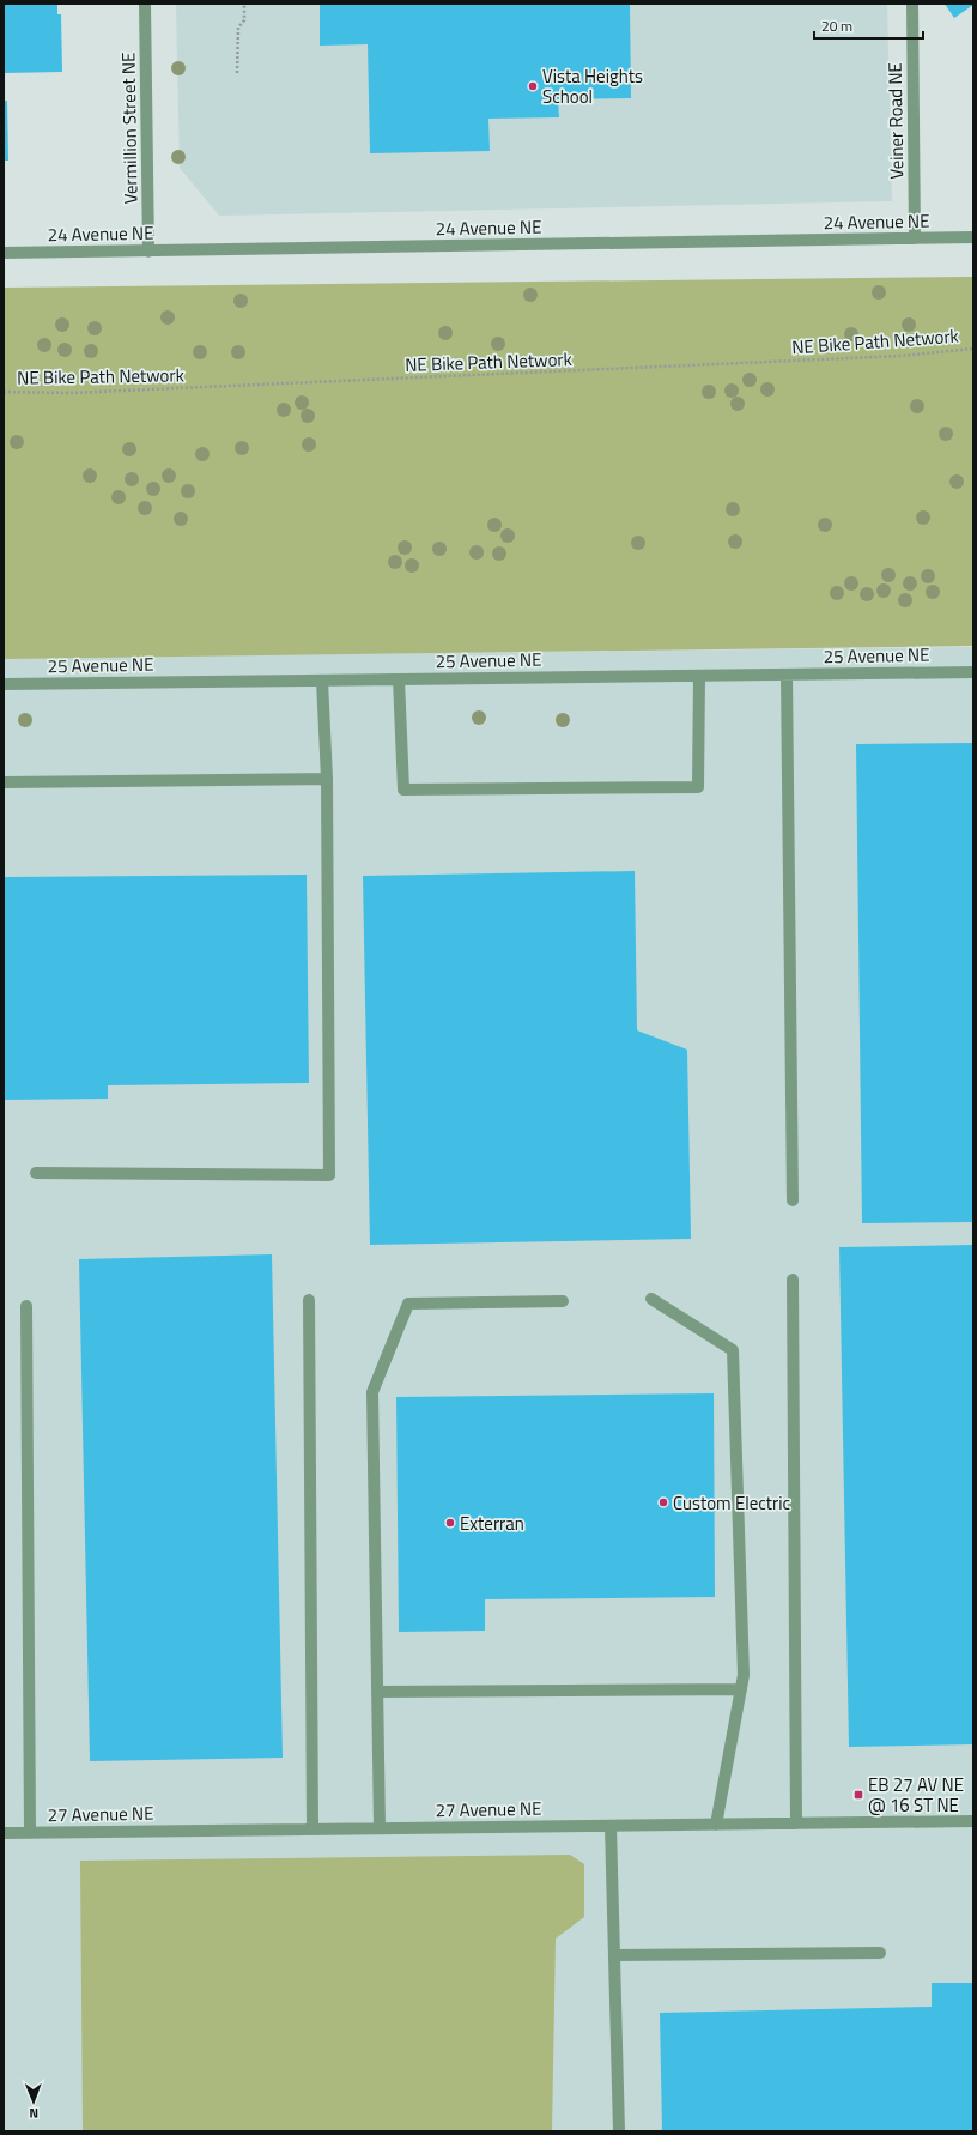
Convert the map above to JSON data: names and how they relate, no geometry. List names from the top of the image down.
{
  "streets": {
    "street": [
      "Veiner Road NE",
      "Vermillion Street NE",
      "24 Avenue NE",
      "25 Avenue NE",
      "27 Avenue NE"
    ],
    "path": ["NE Bike Path Network"]
  },
  "crossings": [
    ["Veiner Road NE", "24 Avenue NE"],
    ["Vermillion Street NE", "24 Avenue NE"]
  ],
  "places": {
    "other": ["Vista Heights School", "Custom Electric", "Exterran"],
    "transit": ["EB 27 AV NE @ 16 ST NE"]
  },
  "scale_bar": "20 m",
  "north": "bottom"
}
